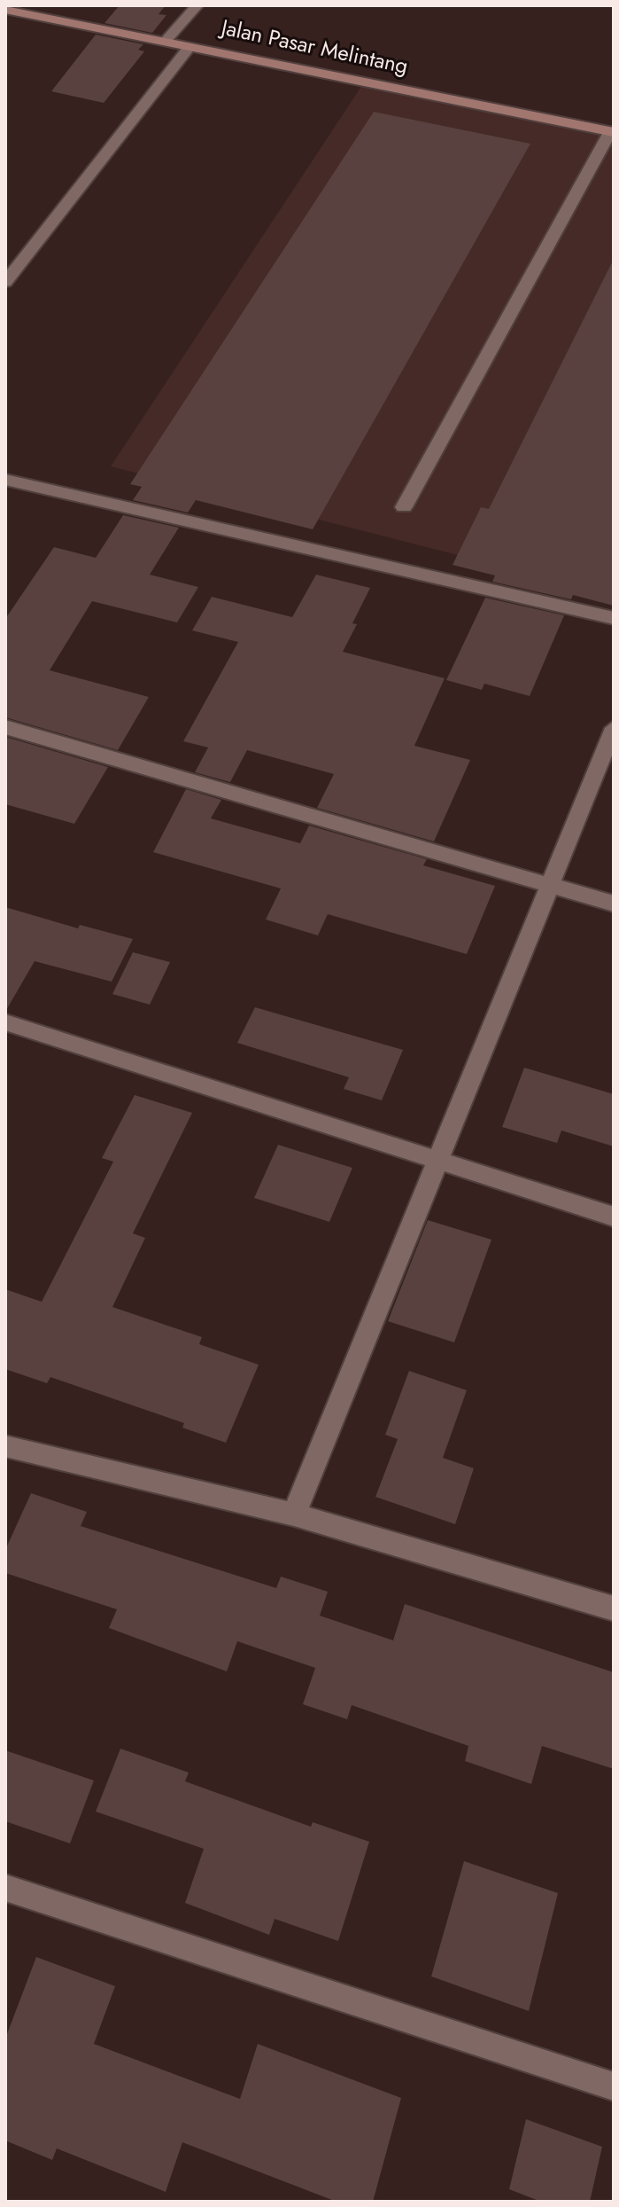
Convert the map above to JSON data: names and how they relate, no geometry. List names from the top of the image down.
{
  "streets": {
    "street": ["Jalan Pasar Melintang"]
  }
}
